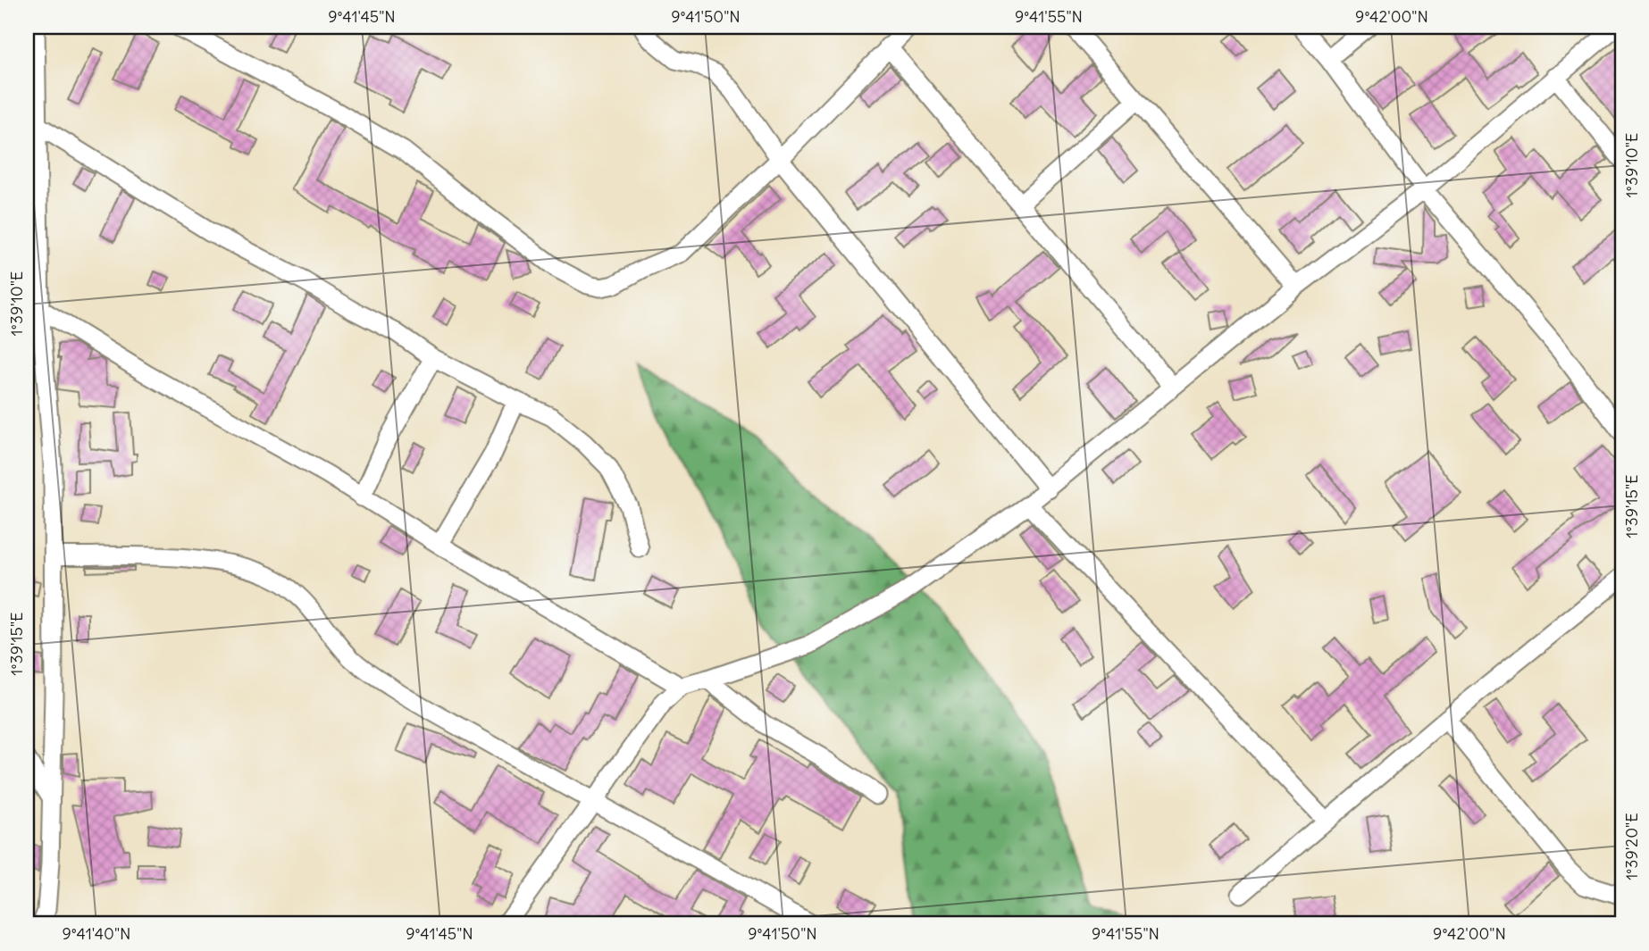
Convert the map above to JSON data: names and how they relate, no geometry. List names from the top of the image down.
{
  "coordinates": [
    "9°41'45\"N",
    "9°41'50\"N",
    "9°41'55\"N",
    "9°42'00\"N",
    "1°39'10\"E",
    "1°39'15\"E",
    "1°39'20\"E",
    "9°41'40\"N"
  ]
}
